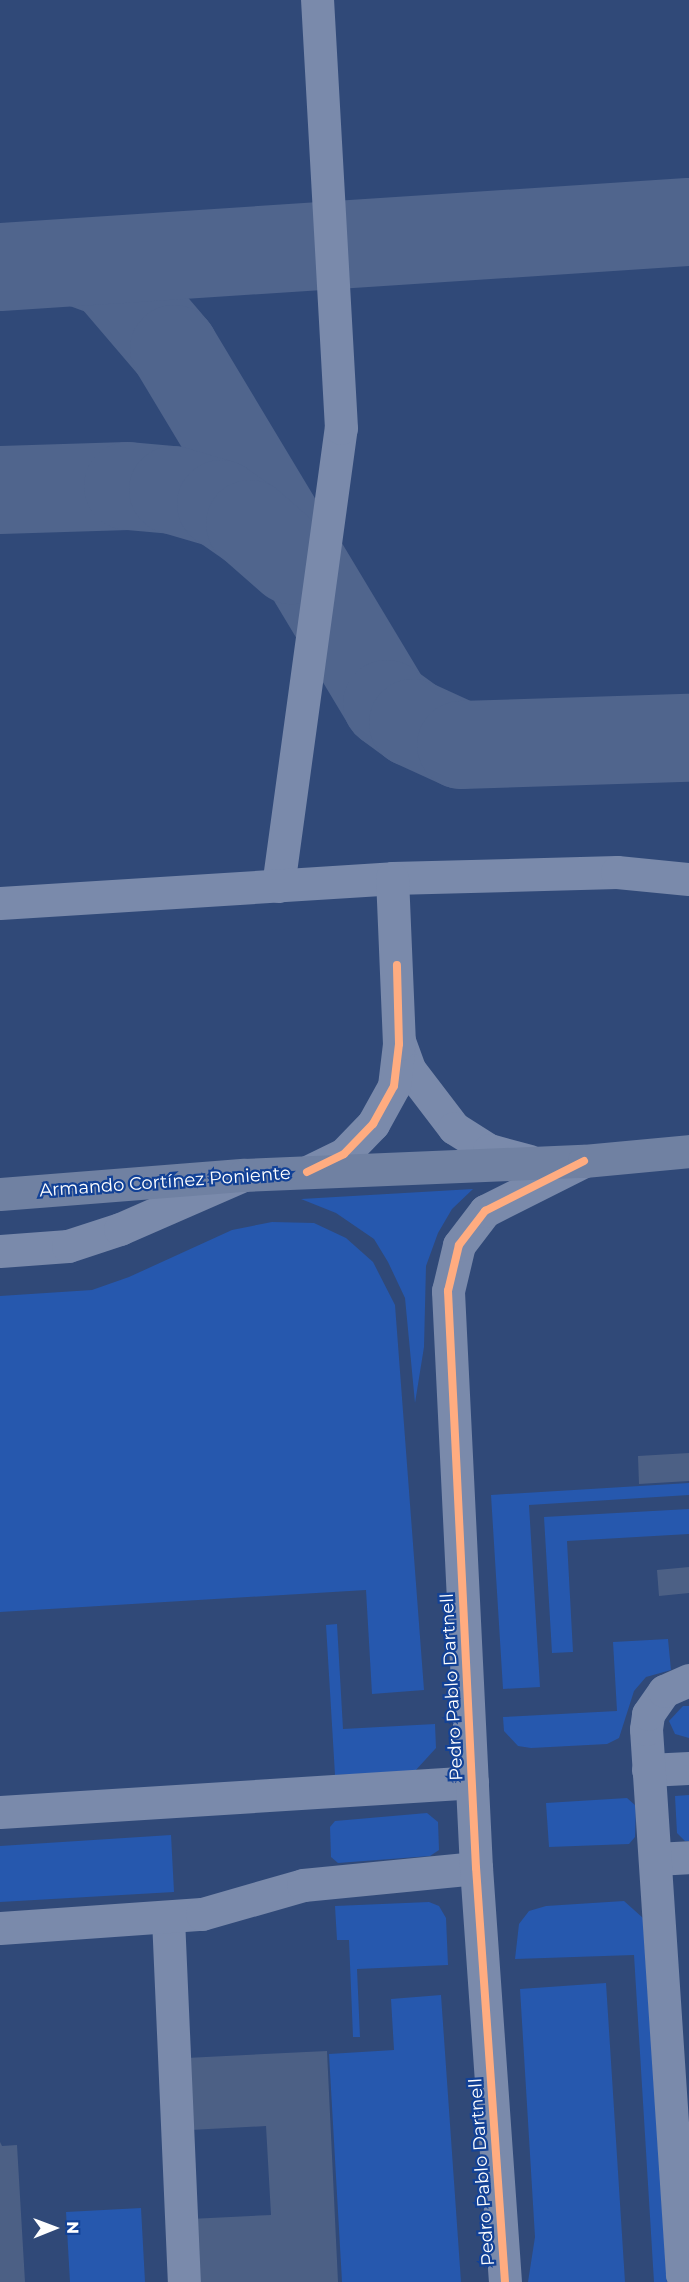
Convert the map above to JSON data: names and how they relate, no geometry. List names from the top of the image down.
{
  "streets": {
    "highway": ["Armando Cortínez Poniente"],
    "street": ["Pedro Pablo Dartnell"]
  },
  "crossings": [
    ["Armando Cortínez Poniente", "Pedro Pablo Dartnell"]
  ],
  "north": "right"
}
